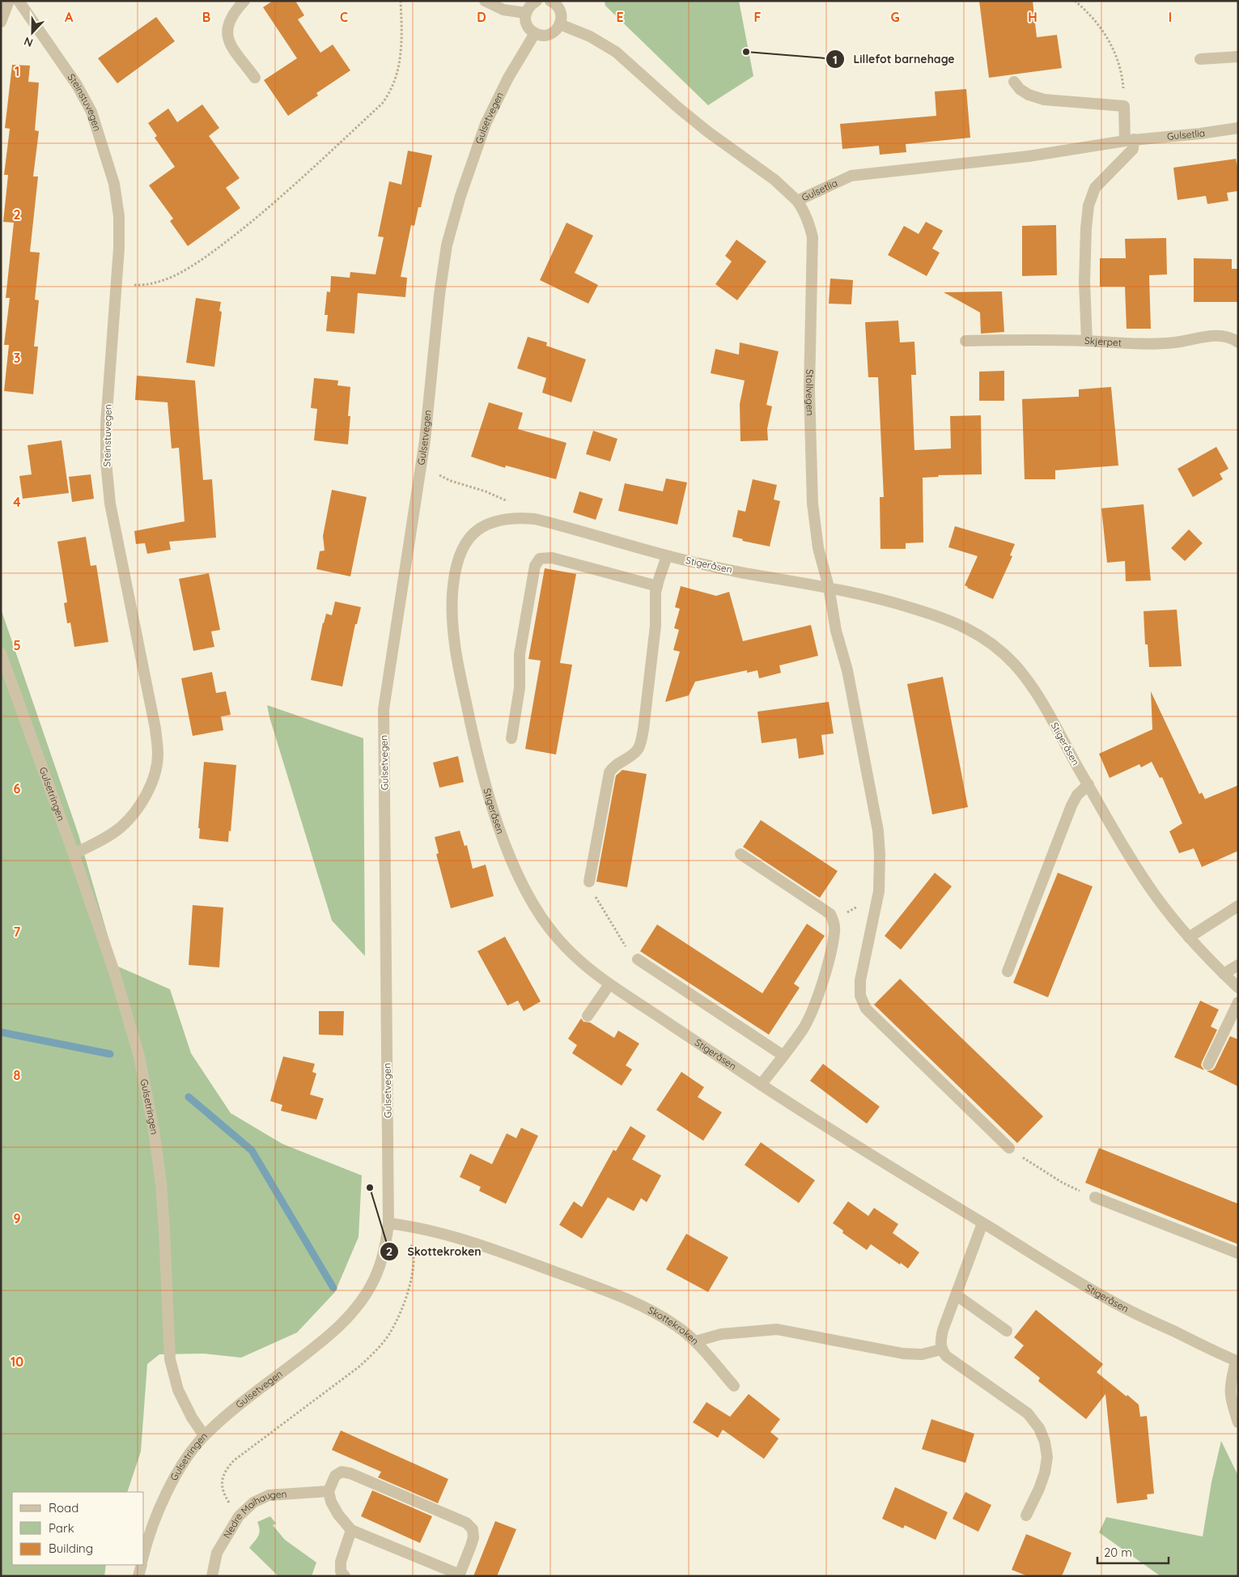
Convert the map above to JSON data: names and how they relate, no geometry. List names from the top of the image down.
{
  "streets": {
    "street": [
      "Steinstuvegen",
      "Gulsetvegen",
      "Gulsetlia",
      "Skjerpet",
      "Stollvegen",
      "Stigeråsen",
      "Gulsetringen",
      "Skottekroken",
      "Nedre Maihaugen"
    ]
  },
  "crossings": [
    ["Steinstuvegen", "Gulsetringen"],
    ["Gulsetvegen", "Gulsetringen"],
    ["Gulsetvegen", "Skottekroken"],
    ["Gulsetlia", "Stollvegen"],
    ["Stollvegen", "Stigeråsen"]
  ],
  "places": ["Lillefot barnehage", "Skottekroken"],
  "legend": ["Road", "Park", "Building"],
  "scale_bar": "20 m",
  "north": "bottom",
  "grid": {
    "columns": [
      "A",
      "B",
      "C",
      "D",
      "E",
      "F",
      "G",
      "H",
      "I"
    ],
    "rows": [
      "1",
      "2",
      "3",
      "4",
      "5",
      "6",
      "7",
      "8",
      "9",
      "10"
    ]
  }
}
